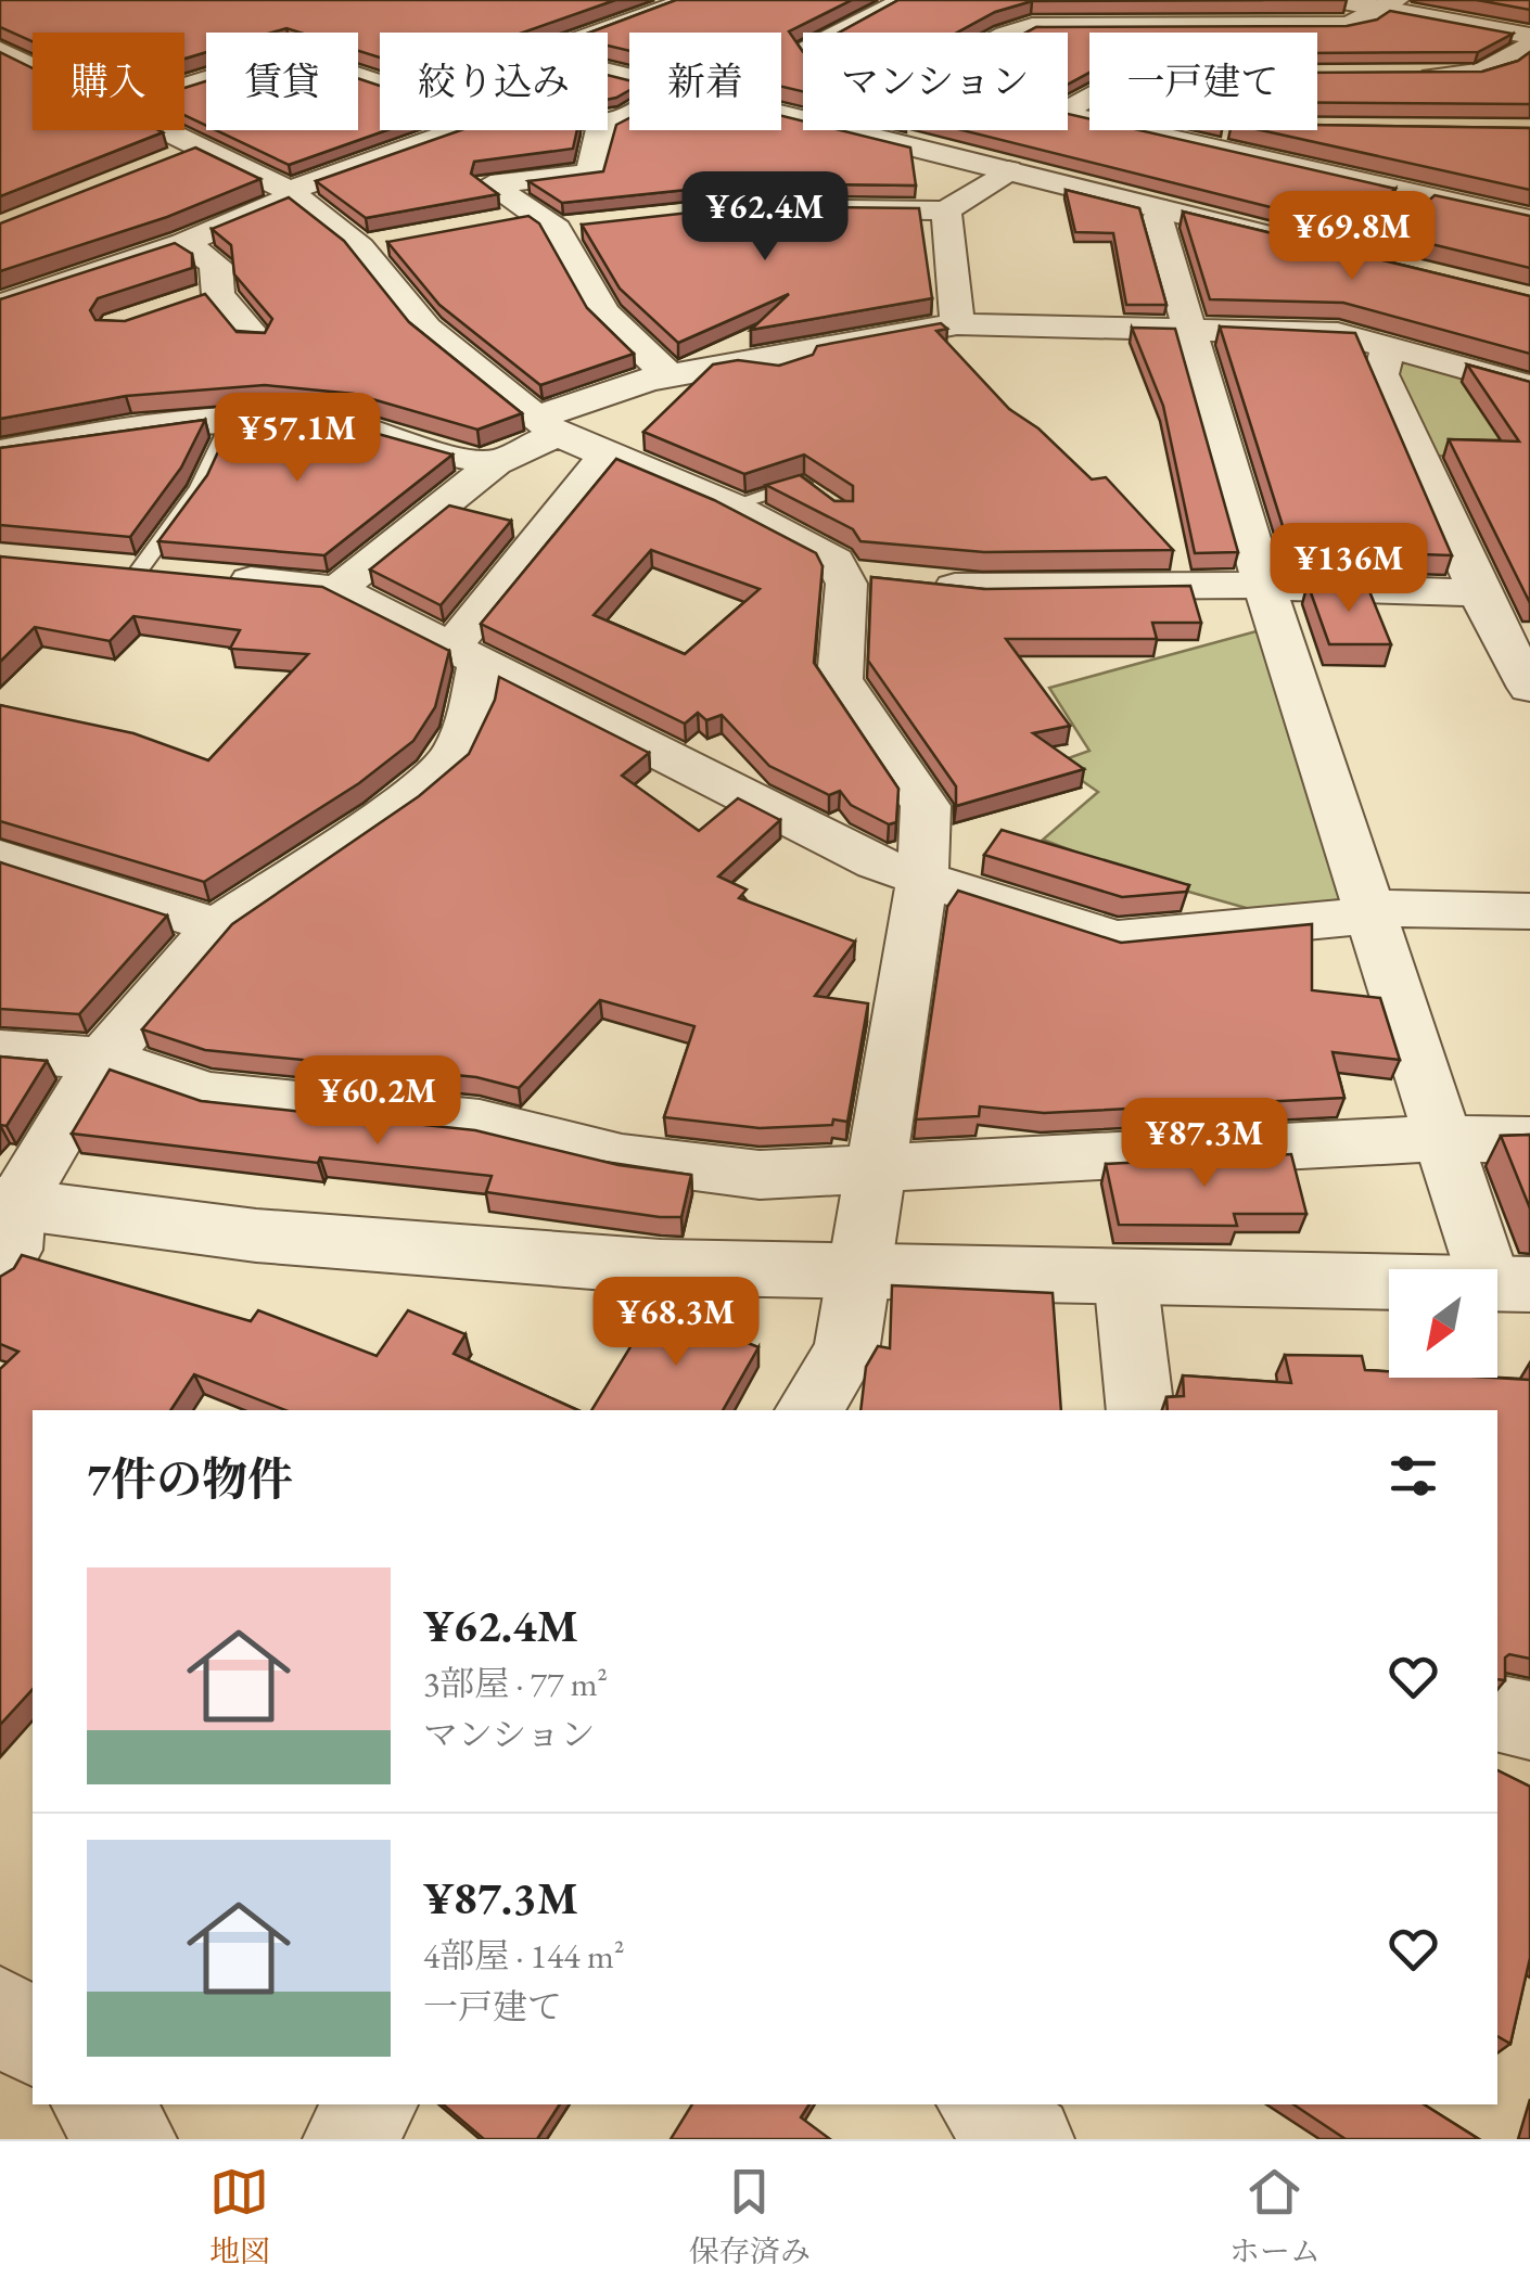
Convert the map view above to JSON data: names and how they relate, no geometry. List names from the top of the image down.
{
  "north": "bottom left",
  "page": {
    "chip": [
      "購入",
      "賃貸",
      "絞り込み",
      "新着",
      "マンション",
      "一戸建て"
    ],
    "price": [
      "¥62.4M",
      "¥69.8M",
      "¥57.1M",
      "¥136M",
      "¥60.2M",
      "¥87.3M",
      "¥68.3M"
    ],
    "heading": "7件の物件",
    "list": [
      {
        "name": "¥62.4M",
        "note": "3部屋 · 77 m² · マンション"
      },
      {
        "name": "¥87.3M",
        "note": "4部屋 · 144 m² · 一戸建て"
      }
    ],
    "tabs": ["地図", "保存済み", "ホーム"]
  }
}
